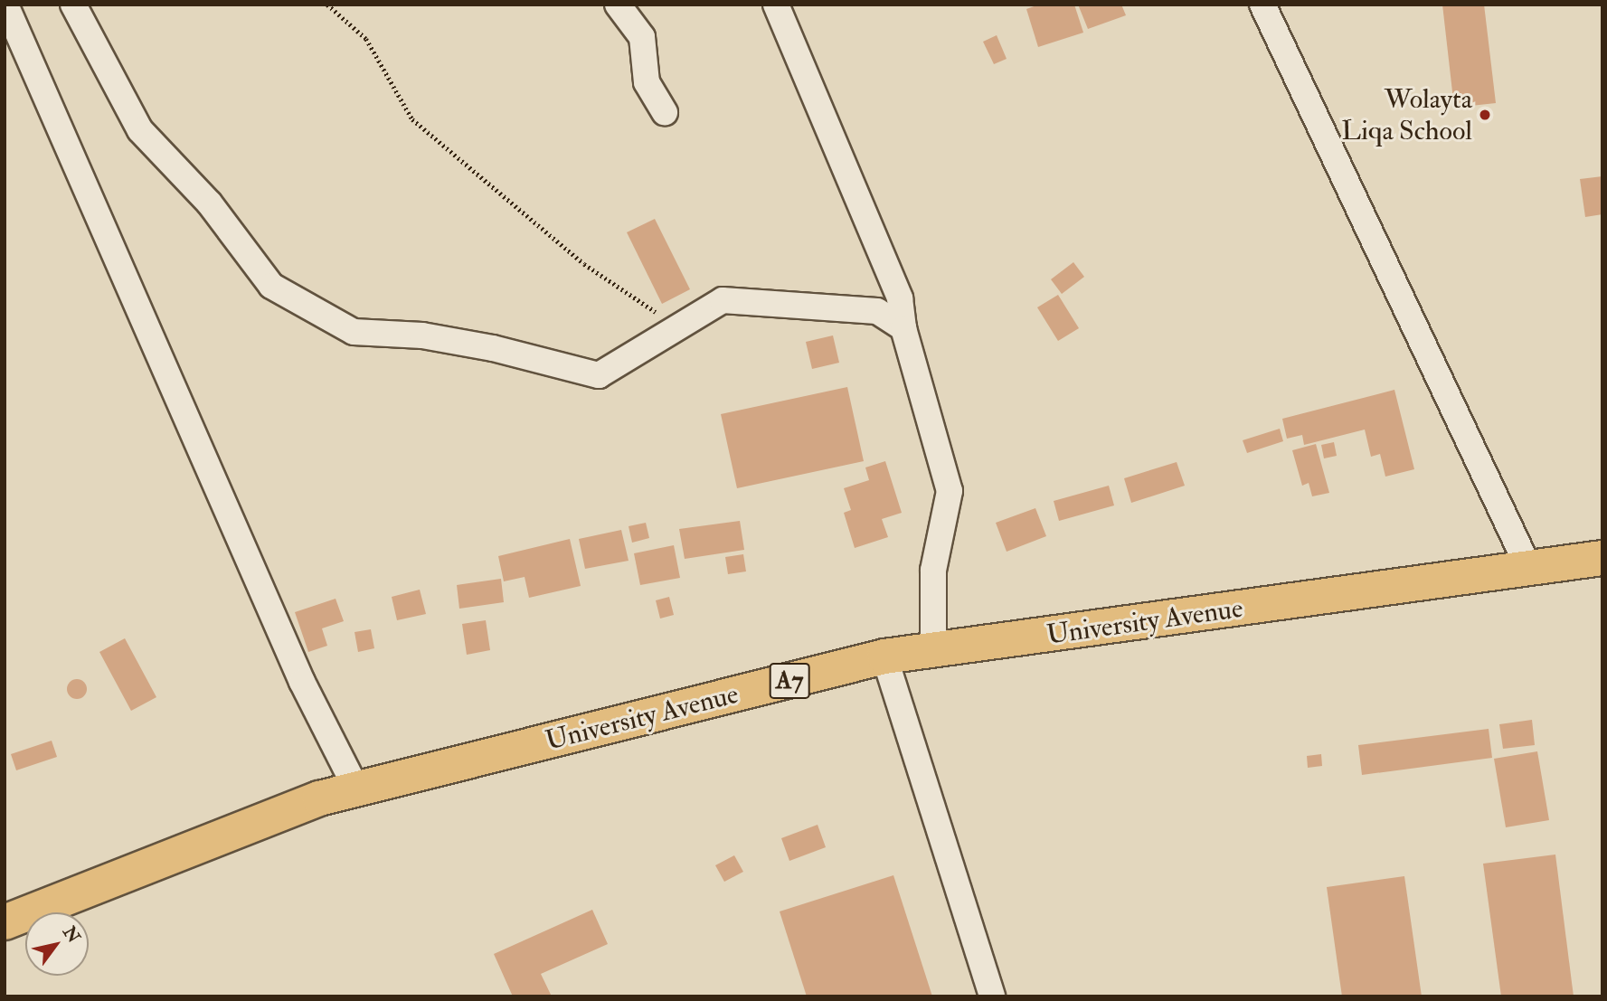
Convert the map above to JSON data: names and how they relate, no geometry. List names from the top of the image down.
{
  "streets": {
    "highway": ["University Avenue", "A7"]
  },
  "places": ["Wolayta Liqa School"],
  "north": "top right"
}
